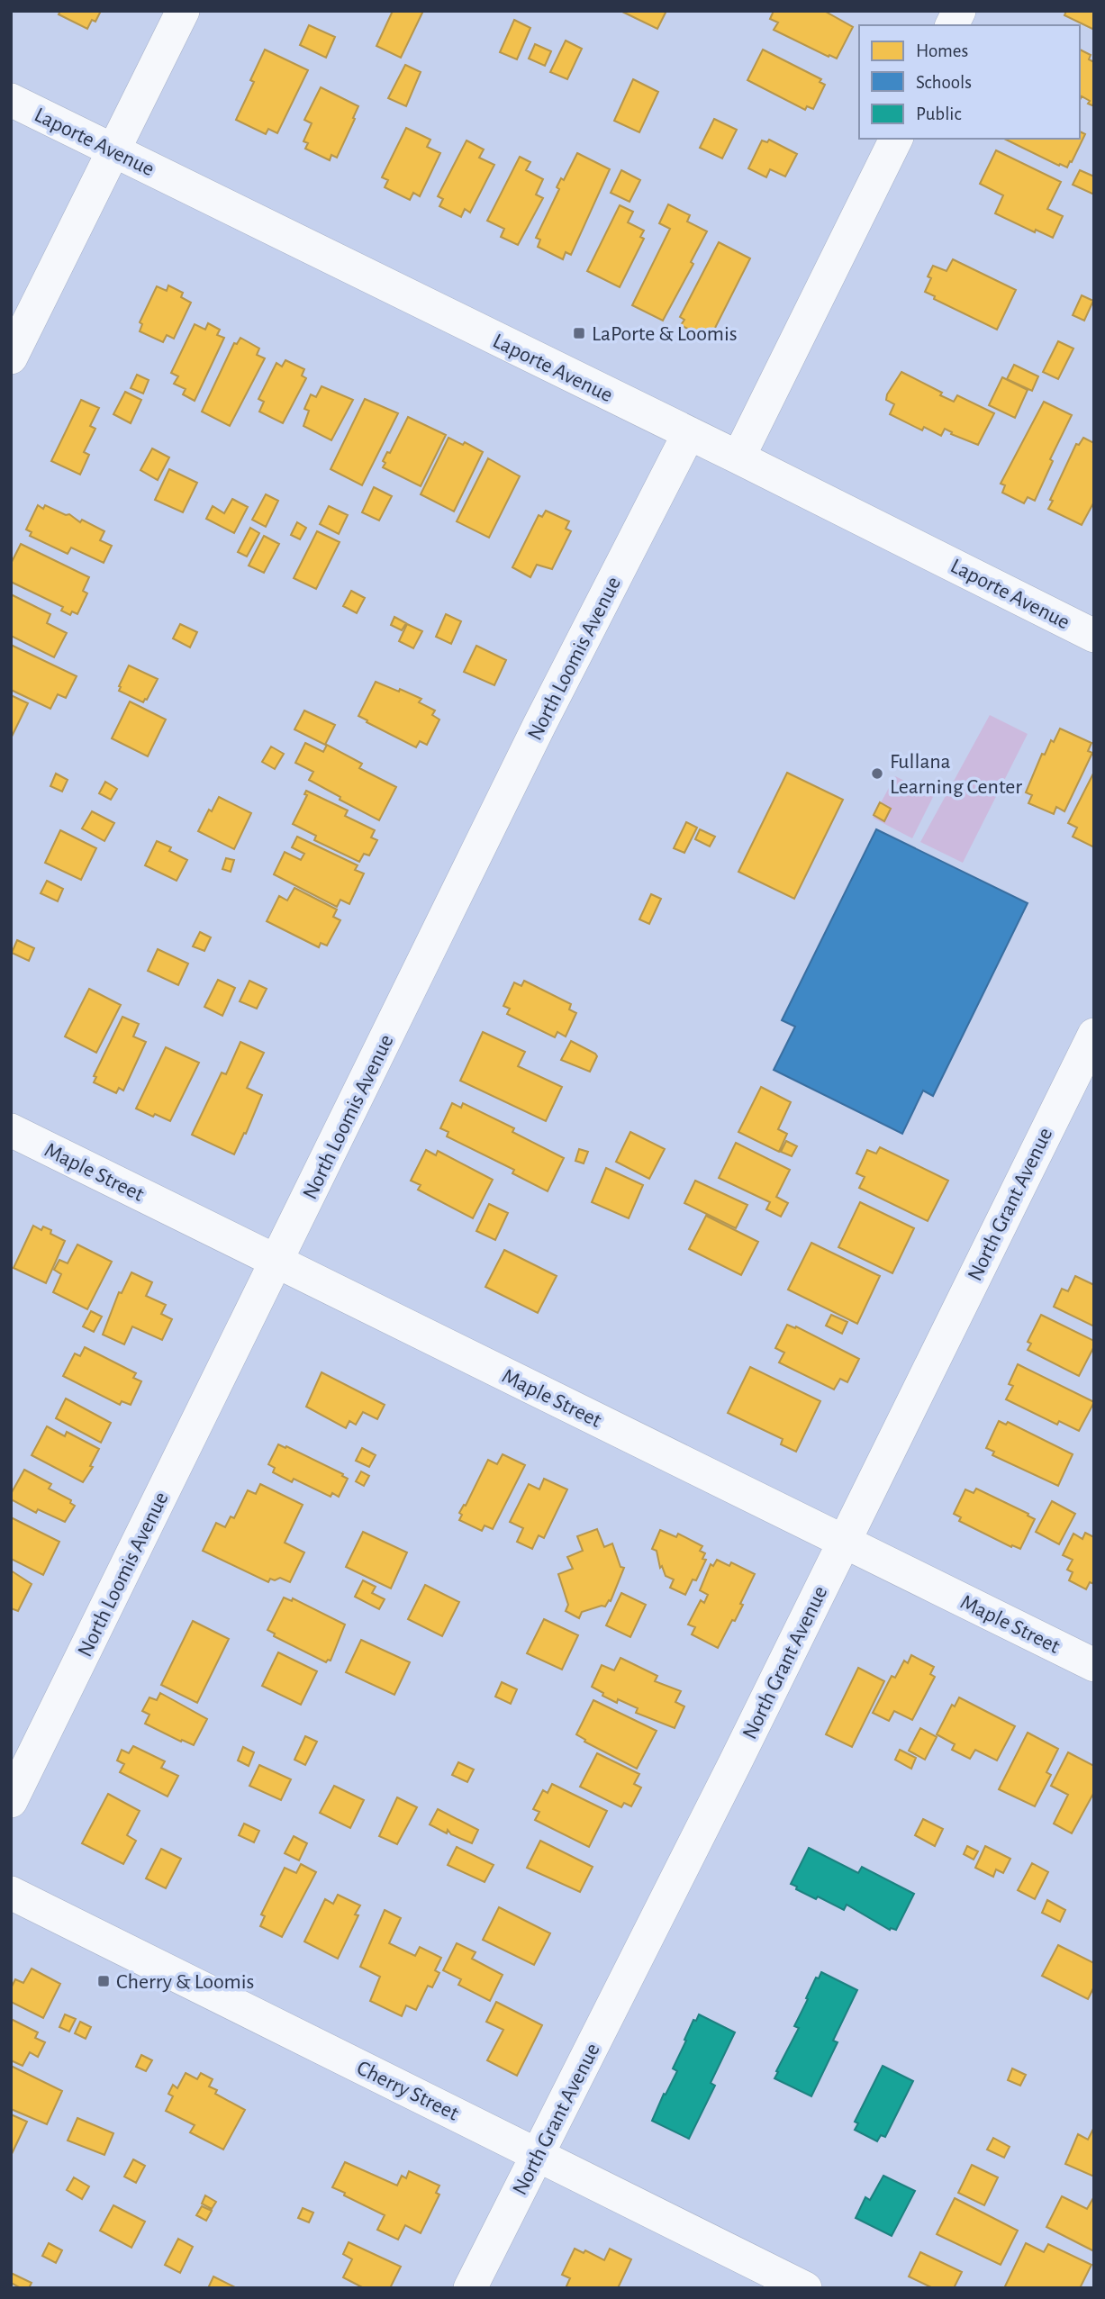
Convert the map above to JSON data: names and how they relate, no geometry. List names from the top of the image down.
{
  "streets": {
    "street": [
      "Laporte Avenue",
      "North Loomis Avenue",
      "Maple Street",
      "North Grant Avenue",
      "Cherry Street"
    ]
  },
  "crossings": [
    ["Laporte Avenue", "North Loomis Avenue"],
    ["North Loomis Avenue", "Maple Street"],
    ["Maple Street", "North Grant Avenue"],
    ["North Grant Avenue", "Cherry Street"]
  ],
  "places": {
    "transit": ["LaPorte & Loomis", "Cherry & Loomis"],
    "other": ["Fullana Learning Center"]
  },
  "legend": ["Homes", "Schools", "Public"]
}
